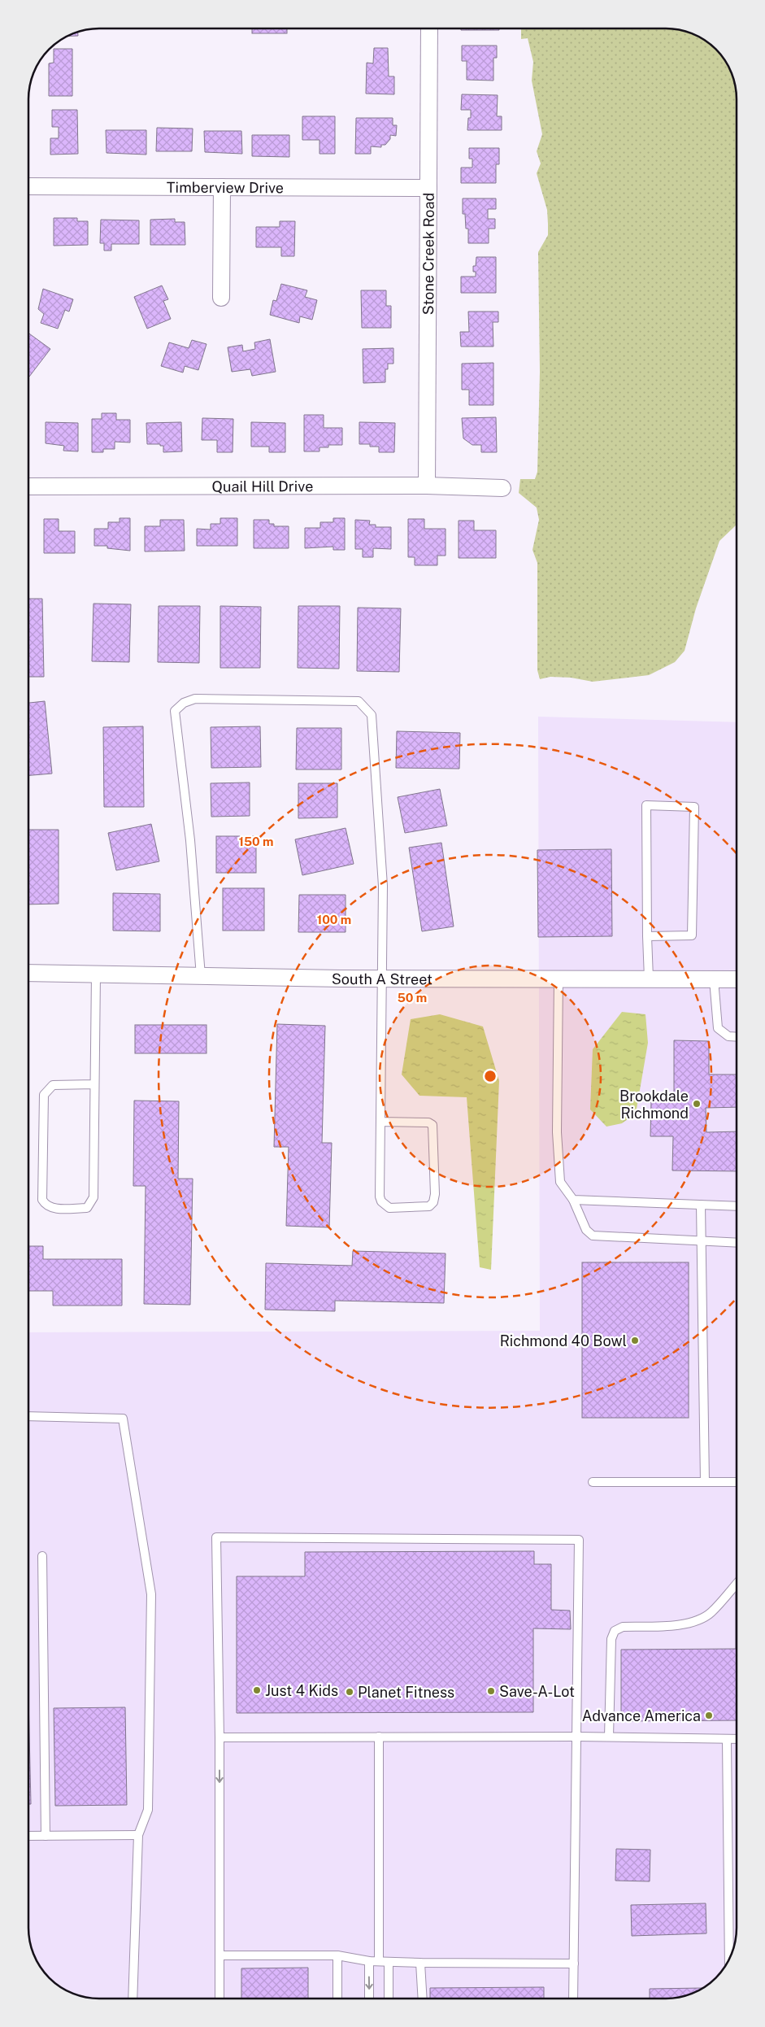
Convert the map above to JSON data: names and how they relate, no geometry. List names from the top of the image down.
{
  "streets": {
    "street": [
      "Timberview Drive",
      "Stone Creek Road",
      "Quail Hill Drive",
      "South A Street"
    ]
  },
  "crossings": [
    ["Timberview Drive", "Stone Creek Road"],
    ["Stone Creek Road", "Quail Hill Drive"]
  ],
  "places": [
    "Brookdale Richmond",
    "Richmond 40 Bowl",
    "Just 4 Kids",
    "Save-A-Lot",
    "Planet Fitness",
    "Advance America"
  ],
  "rings": ["150 m", "100 m", "50 m"]
}
